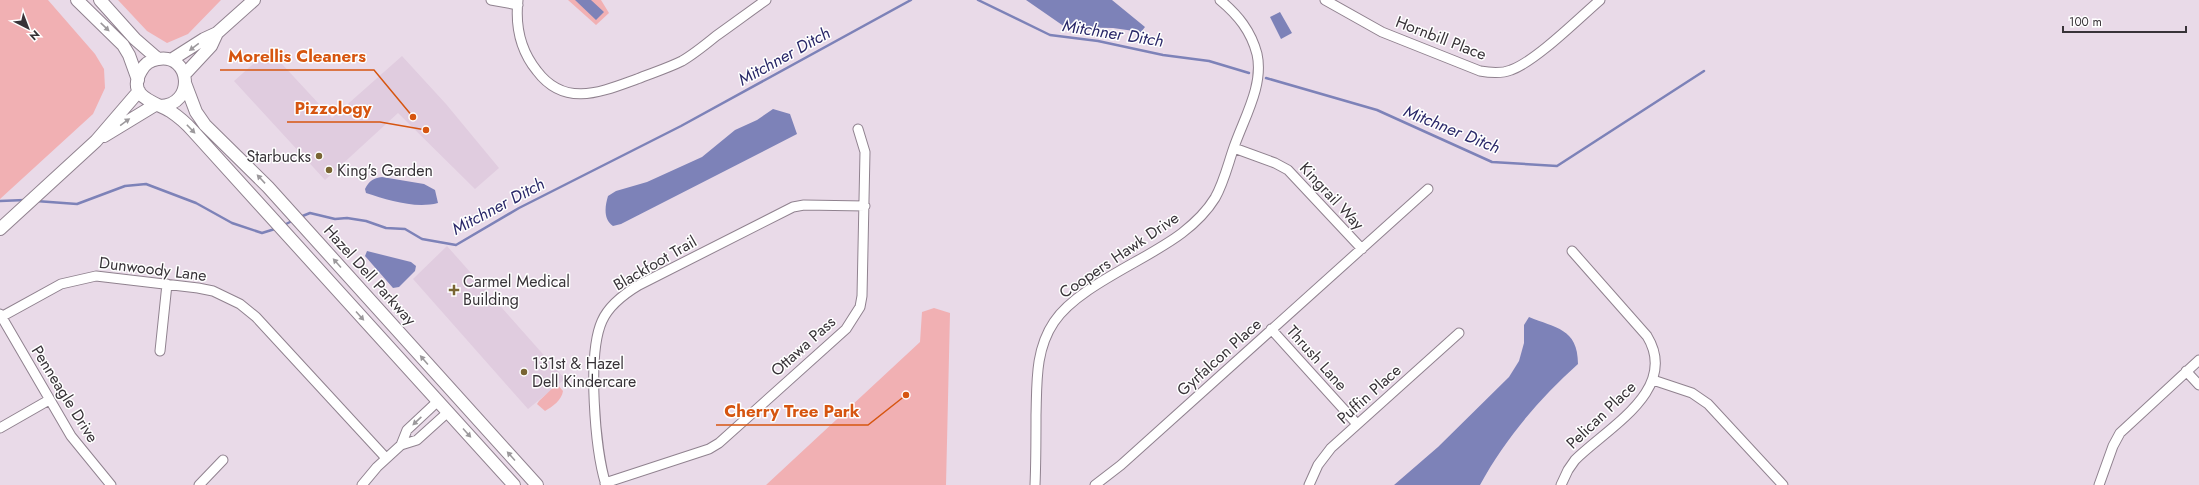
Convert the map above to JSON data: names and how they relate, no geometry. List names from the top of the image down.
{
  "streets": {
    "main road": ["Hazel Dell Parkway"],
    "street": [
      "Hornbill Place",
      "Kingrail Way",
      "Coopers Hawk Drive",
      "Blackfoot Trail",
      "Dunwoody Lane",
      "Ottawa Pass",
      "Gyrfalcon Place",
      "Thrush Lane",
      "Penneagle Drive",
      "Puffin Place",
      "Pelican Place"
    ]
  },
  "crossings": [
    ["Kingrail Way", "Coopers Hawk Drive"],
    ["Kingrail Way", "Gyrfalcon Place"],
    ["Blackfoot Trail", "Ottawa Pass"],
    ["Dunwoody Lane", "Penneagle Drive"],
    ["Gyrfalcon Place", "Thrush Lane"],
    ["Thrush Lane", "Puffin Place"]
  ],
  "water": ["Mitchner Ditch"],
  "places": {
    "other": [
      "Morellis Cleaners",
      "Pizzology",
      "Starbucks",
      "King's Garden",
      "131st & Hazel Dell Kindercare",
      "Cherry Tree Park"
    ],
    "health": ["Carmel Medical Building"]
  },
  "scale_bar": "100 m",
  "north": "bottom right"
}
